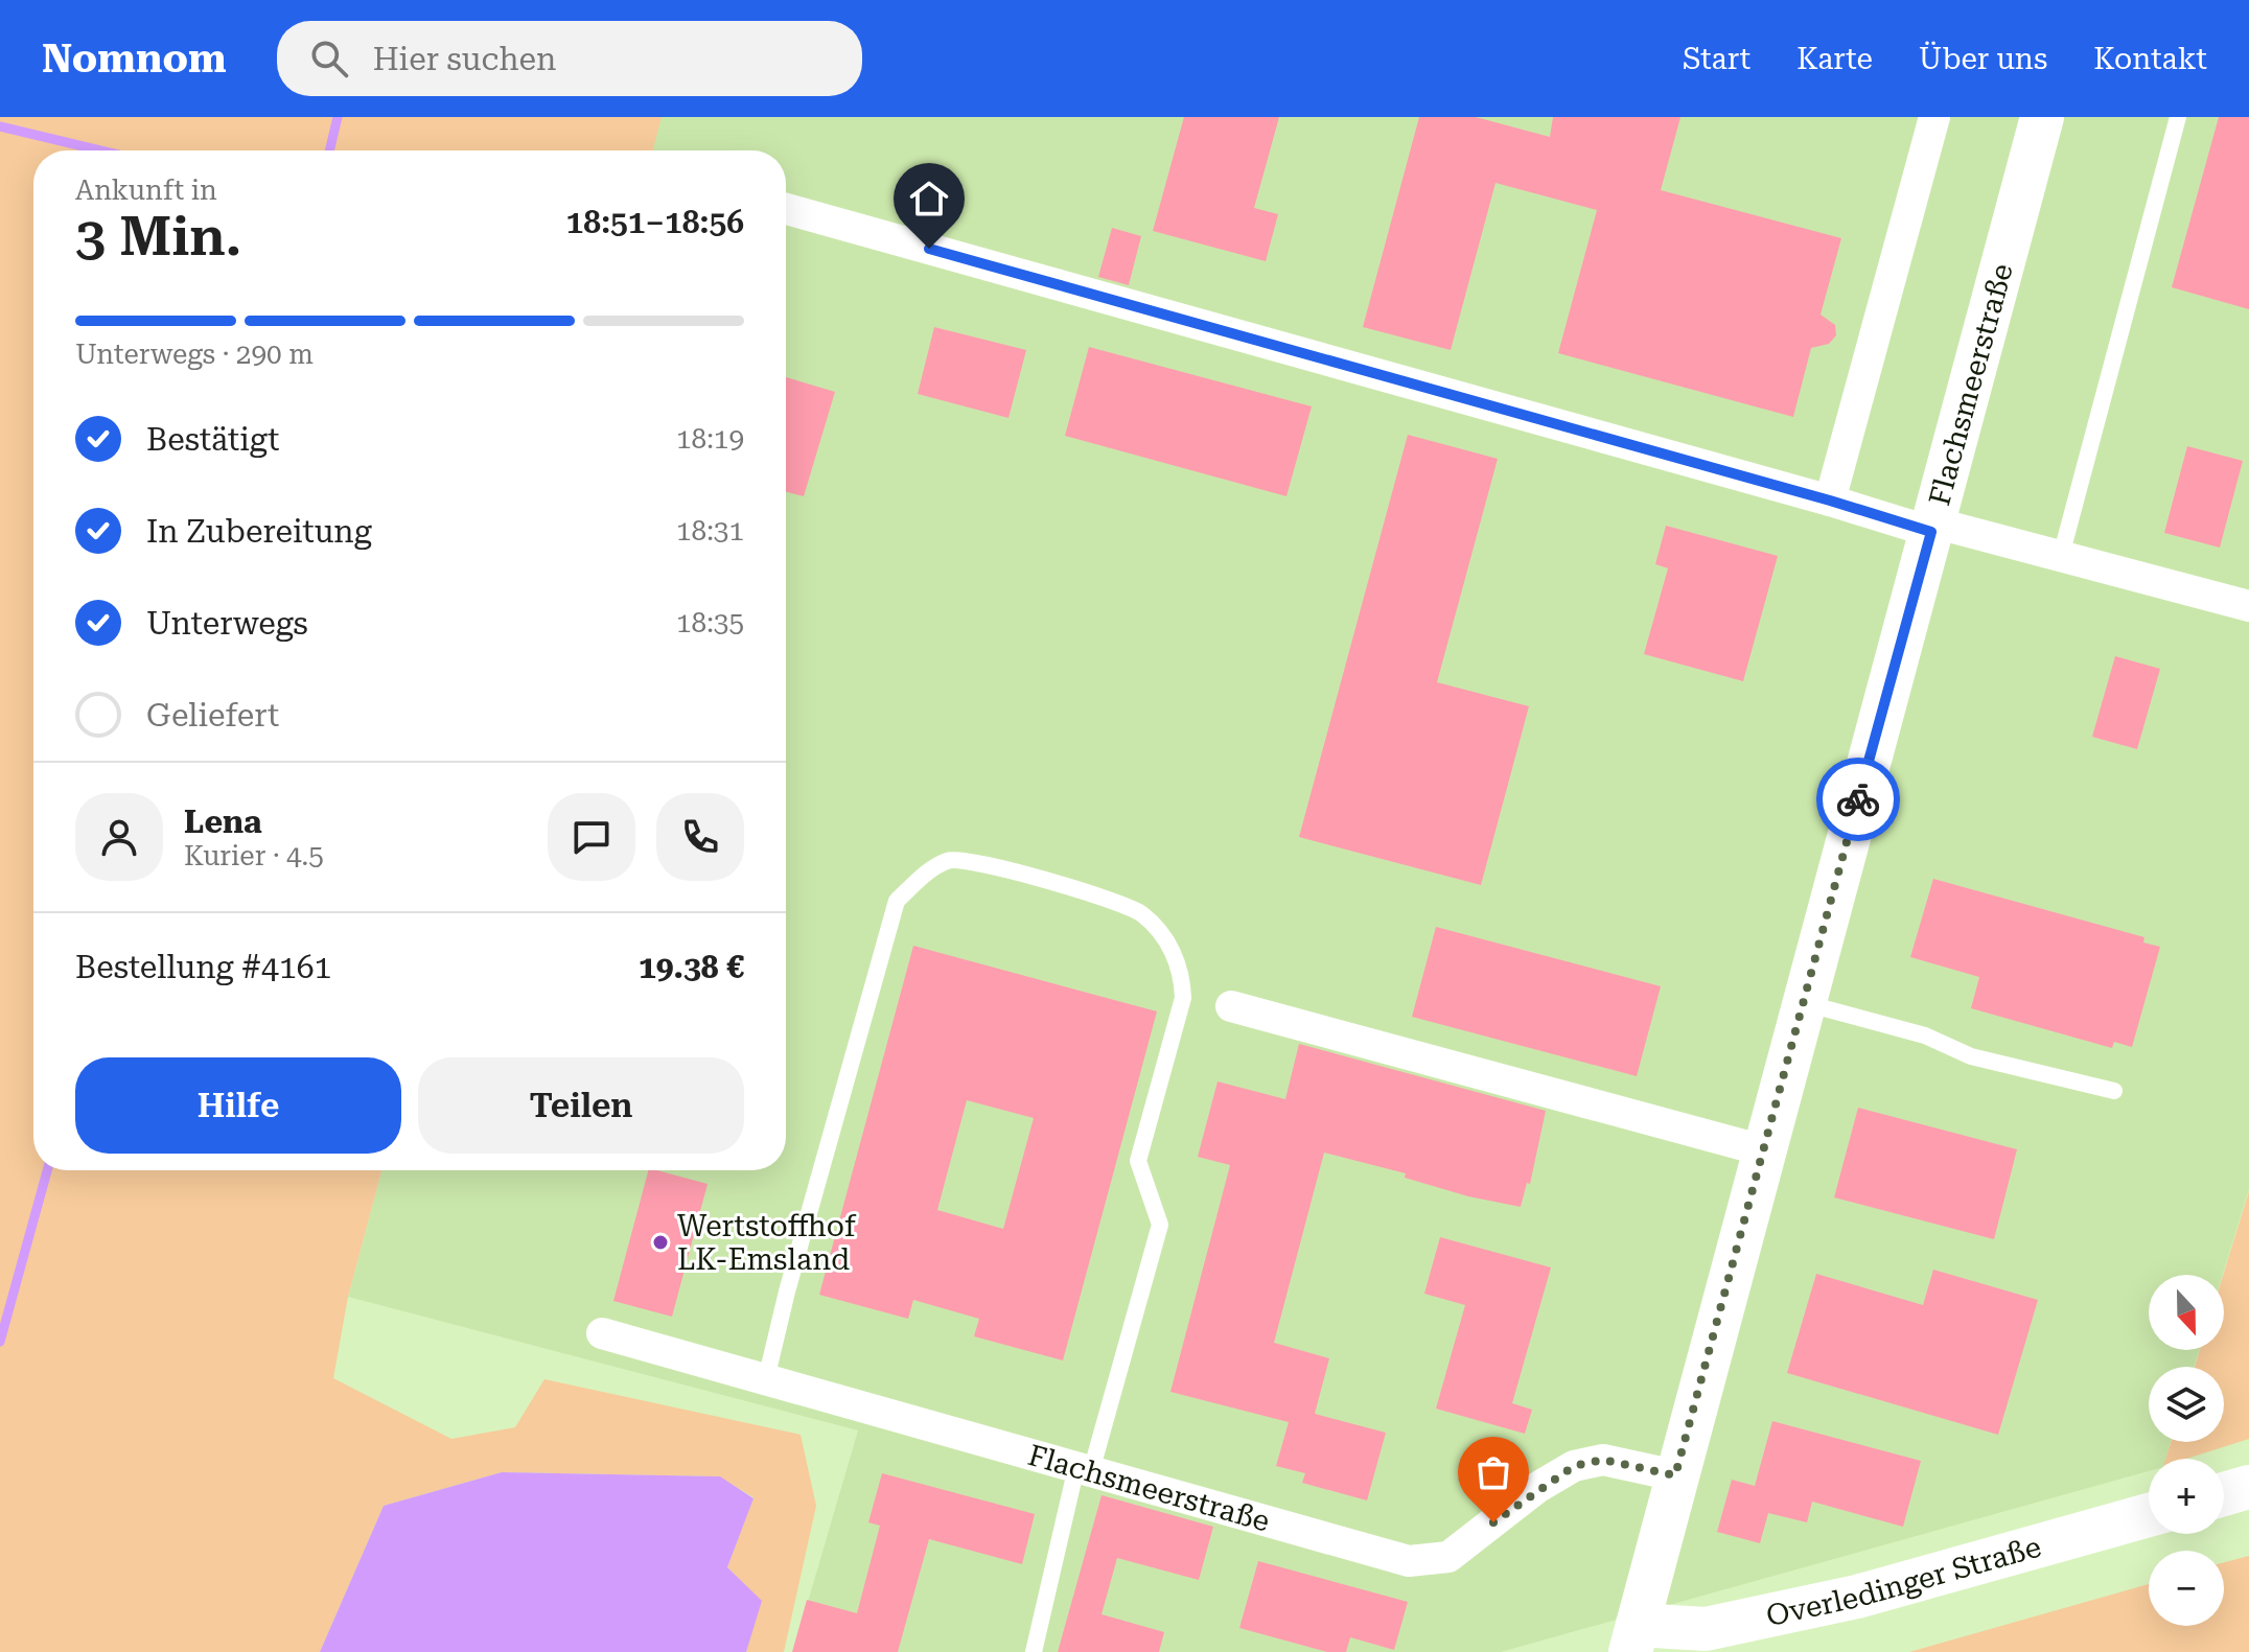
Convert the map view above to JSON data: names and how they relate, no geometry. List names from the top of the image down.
{
  "streets": {
    "street": ["Flachsmeerstraße", "Overledinger Straße"]
  },
  "crossings": [
    ["Flachsmeerstraße", "Overledinger Straße"]
  ],
  "places": ["Wertstoffhof LK-Emsland"],
  "north": "bottom",
  "page": {
    "header": "Nomnom",
    "search": "Hier suchen",
    "nav": [
      "Start",
      "Karte",
      "Über uns",
      "Kontakt"
    ],
    "heading": ["3 Min.", "Ankunft in", "18:51–18:56"],
    "panel": [
      "Lena",
      "Kurier · 4.5",
      "Bestellung #4161",
      "19.38 €"
    ],
    "bar": "Unterwegs · 290 m",
    "list": [
      ["Bestätigt", "18:19"],
      ["In Zubereitung", "18:31"],
      ["Unterwegs", "18:35"],
      "Geliefert"
    ],
    "buttons": ["Hilfe", "Teilen"],
    "map_buttons": ["+", "−"]
  }
}
